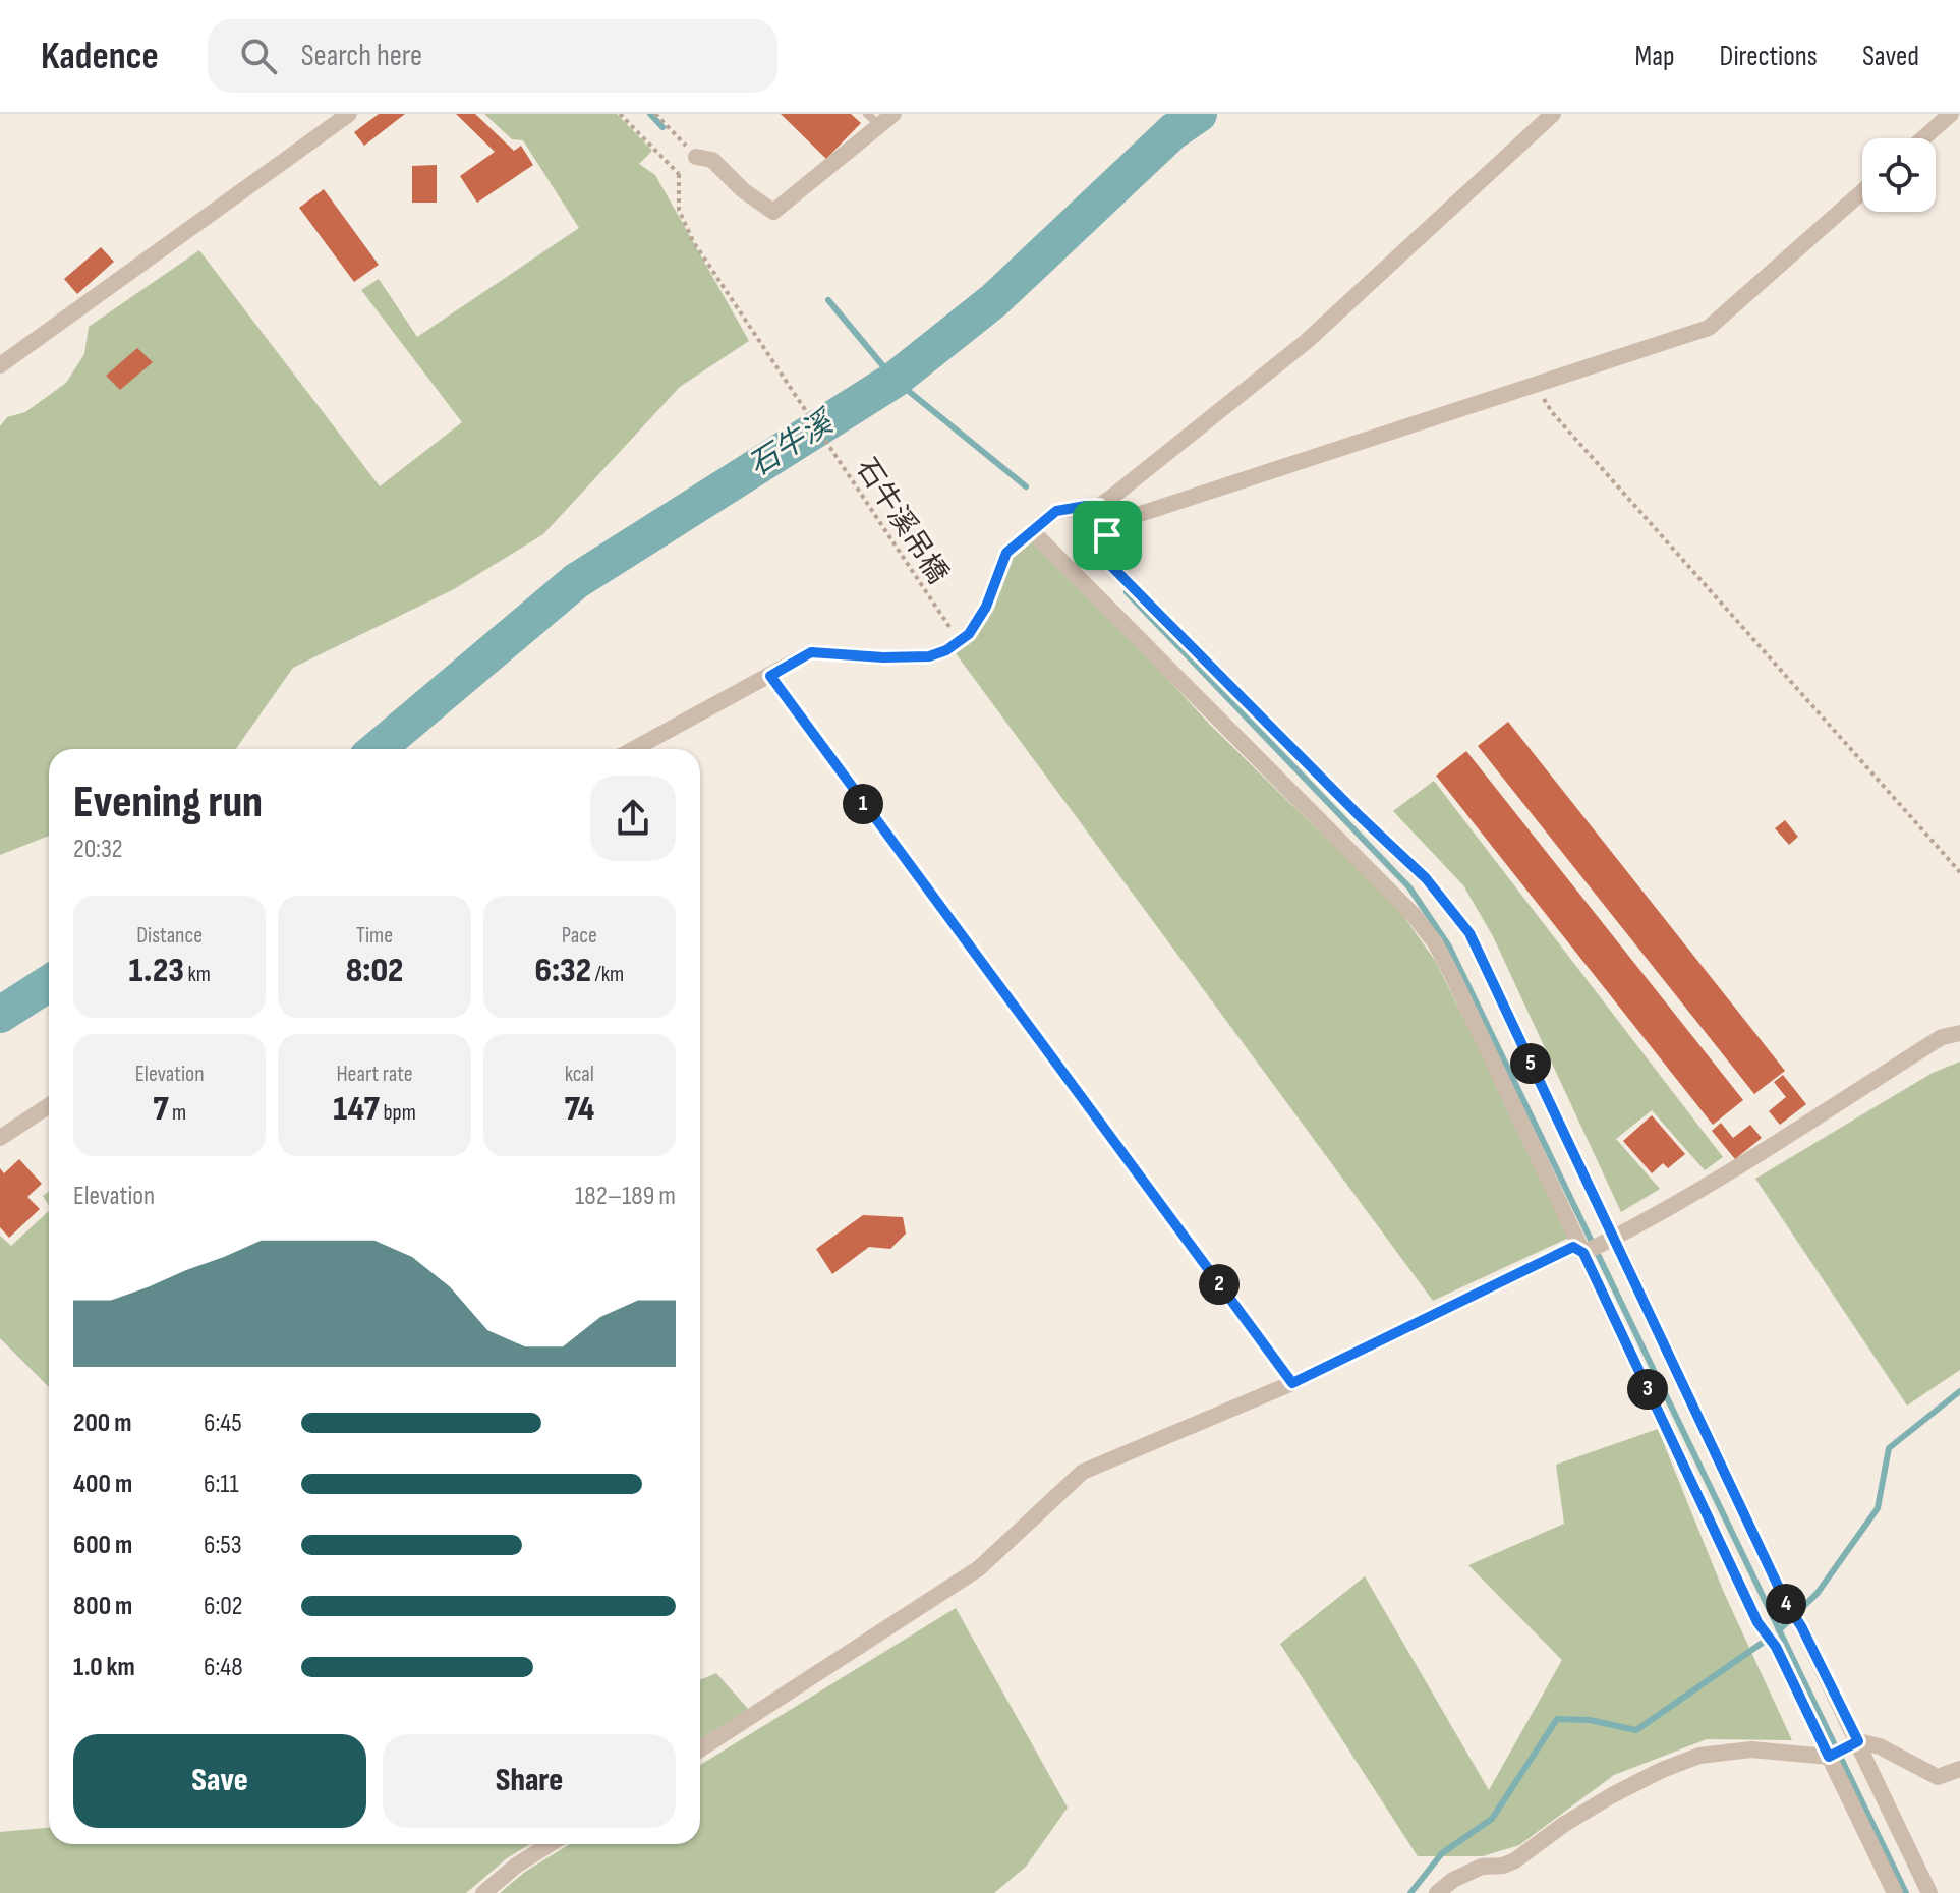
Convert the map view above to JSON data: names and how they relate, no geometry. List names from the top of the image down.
{
  "streets": {
    "path": ["石牛溪吊橋"]
  },
  "water": ["石牛溪"],
  "page": {
    "header": "Kadence",
    "search": "Search here",
    "nav": ["Map", "Directions", "Saved"],
    "heading": ["Evening run", "20:32"],
    "pins": [
      "1",
      "5",
      "2",
      "3",
      "4"
    ],
    "stats": [
      ["Distance", "1.23 km"],
      ["Time", "8:02"],
      ["Pace", "6:32 /km"],
      ["Elevation", "7 m"],
      ["Heart rate", "147 bpm"],
      ["kcal", "74"]
    ],
    "chart": ["Elevation", "182–189 m"],
    "list": [
      {
        "name": "200 m",
        "note": "6:45"
      },
      {
        "name": "400 m",
        "note": "6:11"
      },
      {
        "name": "600 m",
        "note": "6:53"
      },
      {
        "name": "800 m",
        "note": "6:02"
      },
      {
        "name": "1.0 km",
        "note": "6:48"
      }
    ],
    "buttons": ["Save", "Share"]
  }
}
